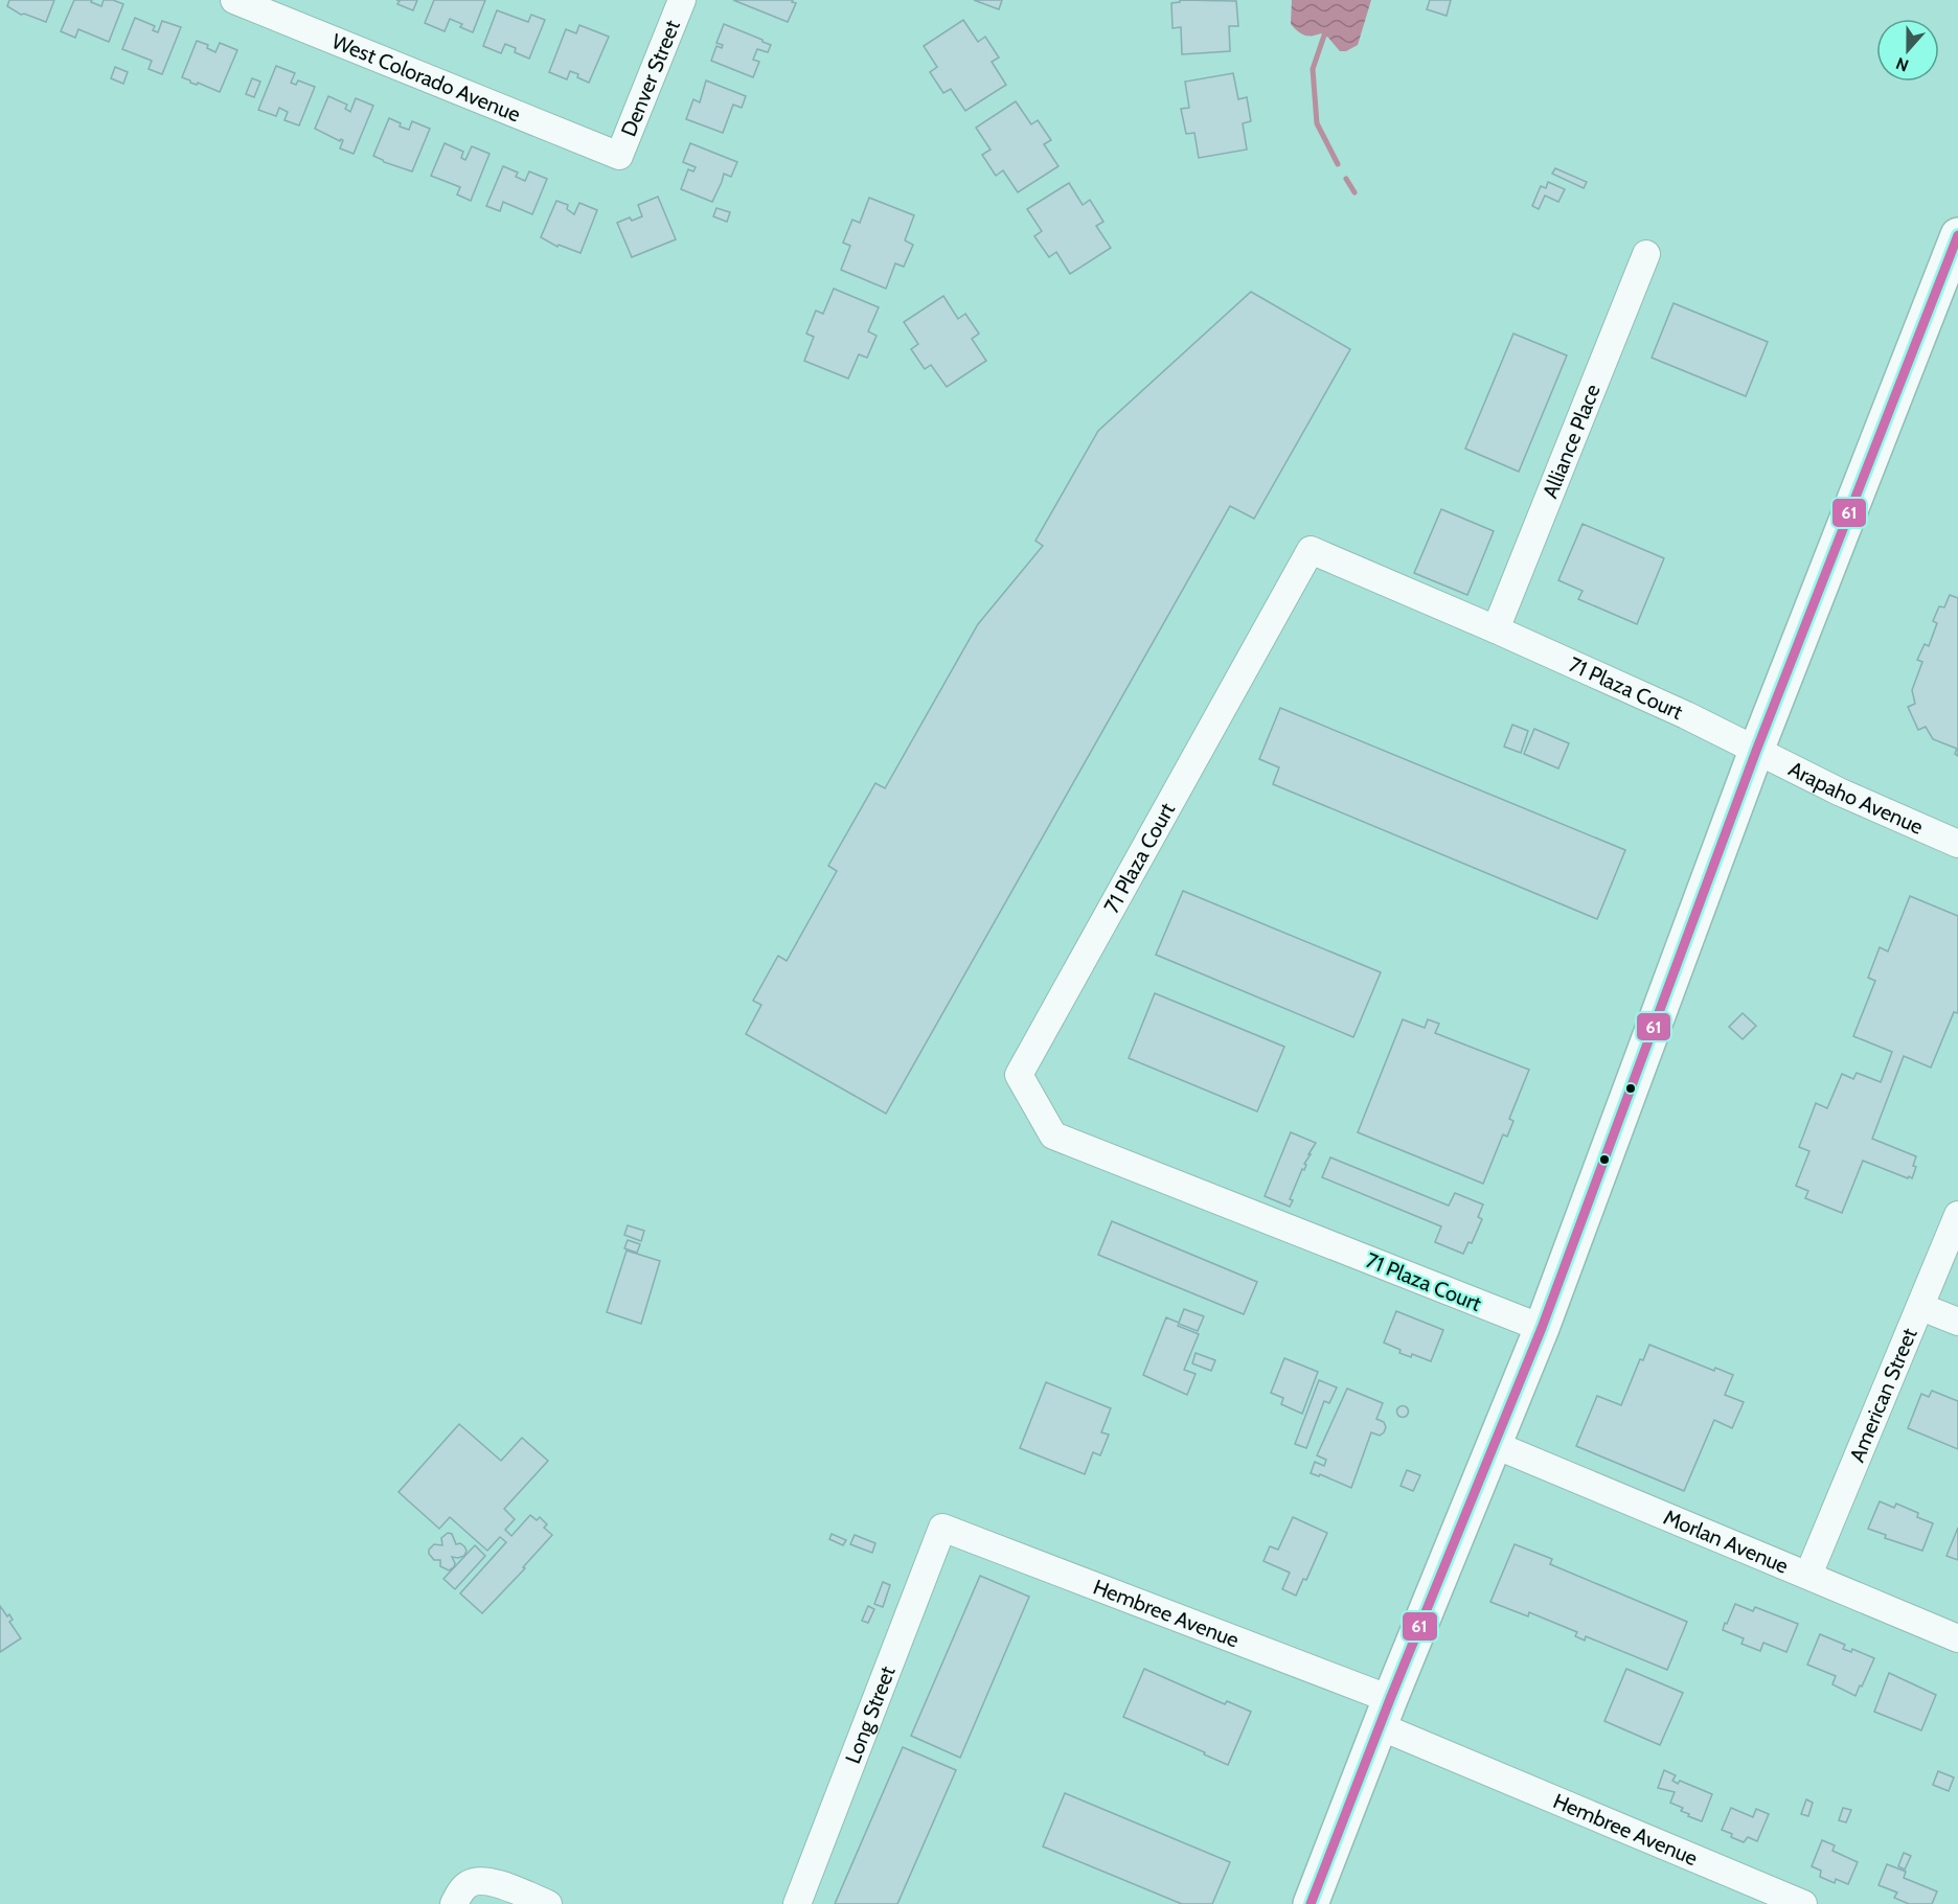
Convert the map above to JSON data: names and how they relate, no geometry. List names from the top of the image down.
{
  "streets": {
    "street": [
      "West Colorado Avenue",
      "Denver Street",
      "Alliance Place",
      "71 Plaza Court",
      "Arapaho Avenue",
      "American Street",
      "Morlan Avenue",
      "Hembree Avenue",
      "Long Street"
    ]
  },
  "crossings": [
    ["West Colorado Avenue", "Denver Street"],
    ["Alliance Place", "71 Plaza Court"],
    ["71 Plaza Court", "Arapaho Avenue"],
    ["American Street", "Morlan Avenue"],
    ["Hembree Avenue", "Long Street"]
  ],
  "lines": ["transit line 61"],
  "north": "bottom"
}
